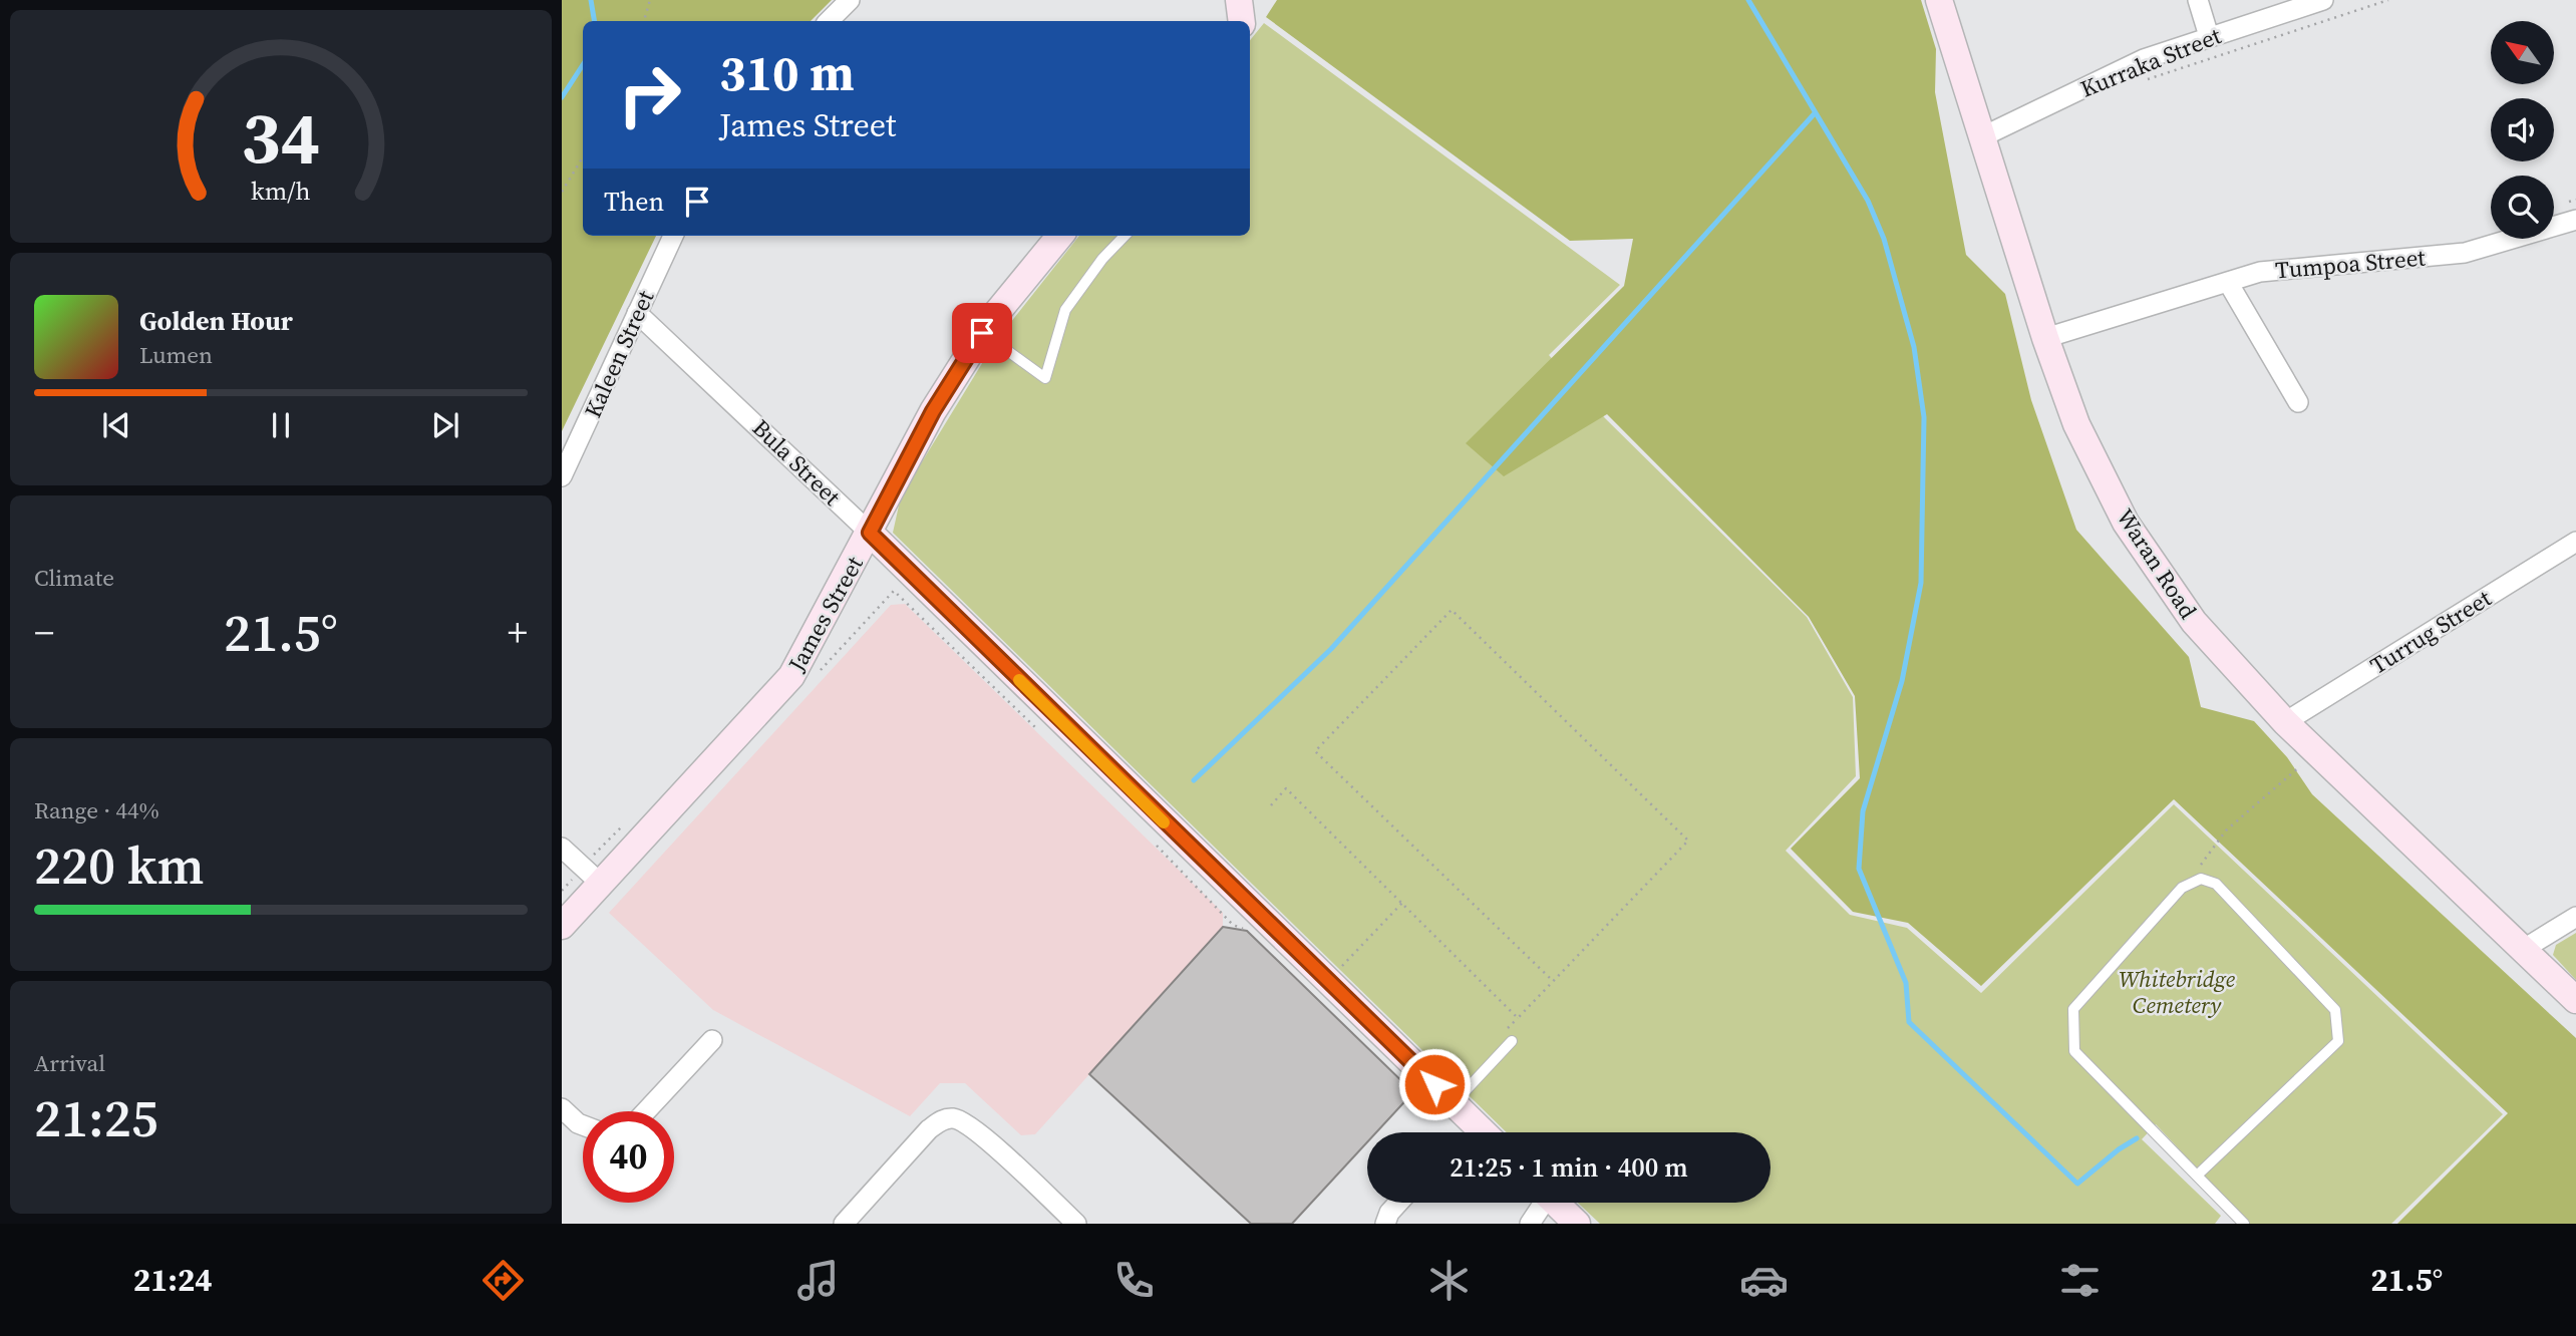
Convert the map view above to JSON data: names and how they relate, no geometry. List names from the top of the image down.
{
  "streets": {
    "street": [
      "Kurraka Street",
      "Tumpoa Street",
      "Kaleen Street",
      "Bula Street",
      "Waran Road",
      "James Street",
      "Turrug Street"
    ]
  },
  "crossings": [
    ["Kurraka Street", "Waran Road"],
    ["Tumpoa Street", "Waran Road"],
    ["Kaleen Street", "Bula Street"],
    ["Bula Street", "James Street"],
    ["Waran Road", "Turrug Street"]
  ],
  "parks": ["Whitebridge Cemetery"],
  "north": "top left",
  "page": {
    "turn": ["310 m", "James Street"],
    "then": "Then",
    "song": ["Golden Hour", "Lumen"],
    "tile": [
      "Climate",
      ["Range · 44%", "220 km"],
      ["Arrival", "21:25"]
    ],
    "heat": ["−", "21.5°", "+"],
    "limit": "40",
    "trip": "21:25 · 1 min · 400 m",
    "tabs": ["21:24", "21.5°"],
    "gauge": ["34", "km/h"]
  }
}
